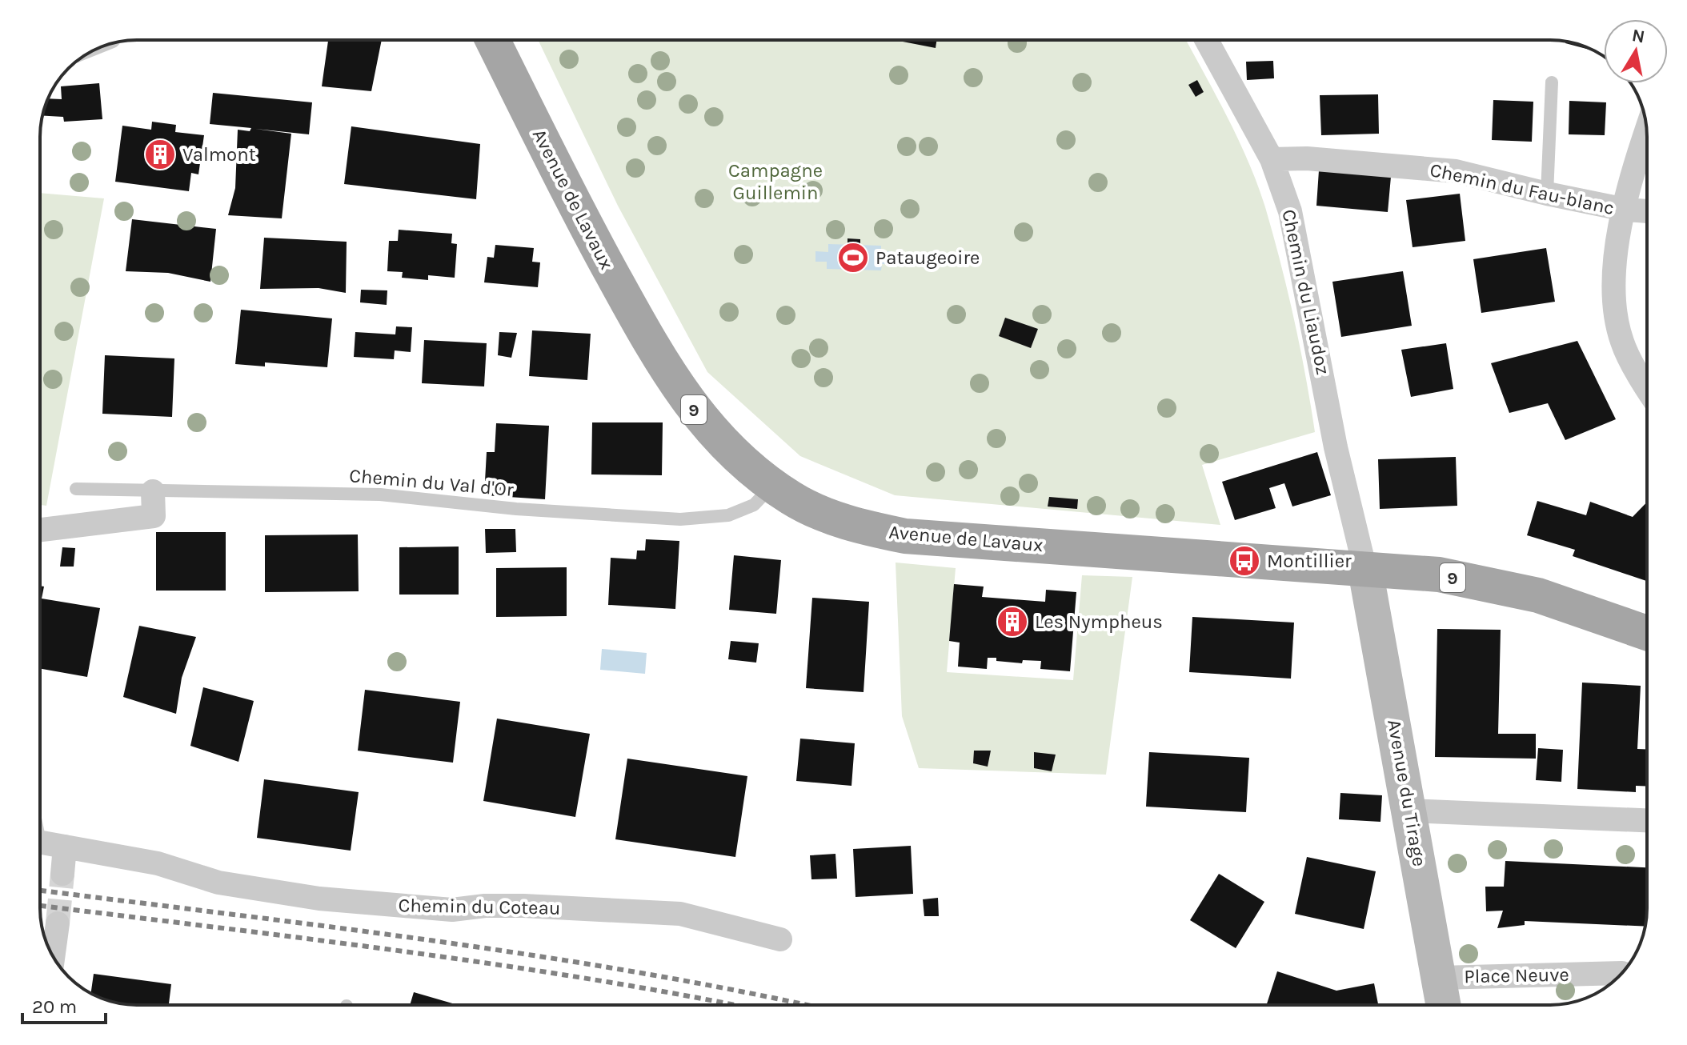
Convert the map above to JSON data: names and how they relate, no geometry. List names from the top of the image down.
{
  "streets": {
    "main road": ["Avenue de Lavaux", "9"],
    "street": [
      "Chemin du Fau-blanc",
      "Chemin du Liaudoz",
      "Avenue du Tirage",
      "Chemin du Coteau",
      "Place Neuve"
    ],
    "lane": ["Chemin du Val d'Or"]
  },
  "crossings": [
    ["Chemin du Fau-blanc", "Chemin du Liaudoz"],
    ["Avenue de Lavaux", "Chemin du Liaudoz"],
    ["Avenue de Lavaux", "Chemin du Val d'Or"],
    ["Avenue de Lavaux", "Avenue du Tirage"],
    ["Chemin du Liaudoz", "Avenue du Tirage"],
    ["Avenue du Tirage", "Place Neuve"]
  ],
  "parks": ["Campagne Guillemin"],
  "places": {
    "building": ["Valmont", "Les Nympheus"],
    "sports": ["Pataugeoire"],
    "bus stop": ["Montillier"]
  },
  "scale_bar": "20 m",
  "north": "top"
}
